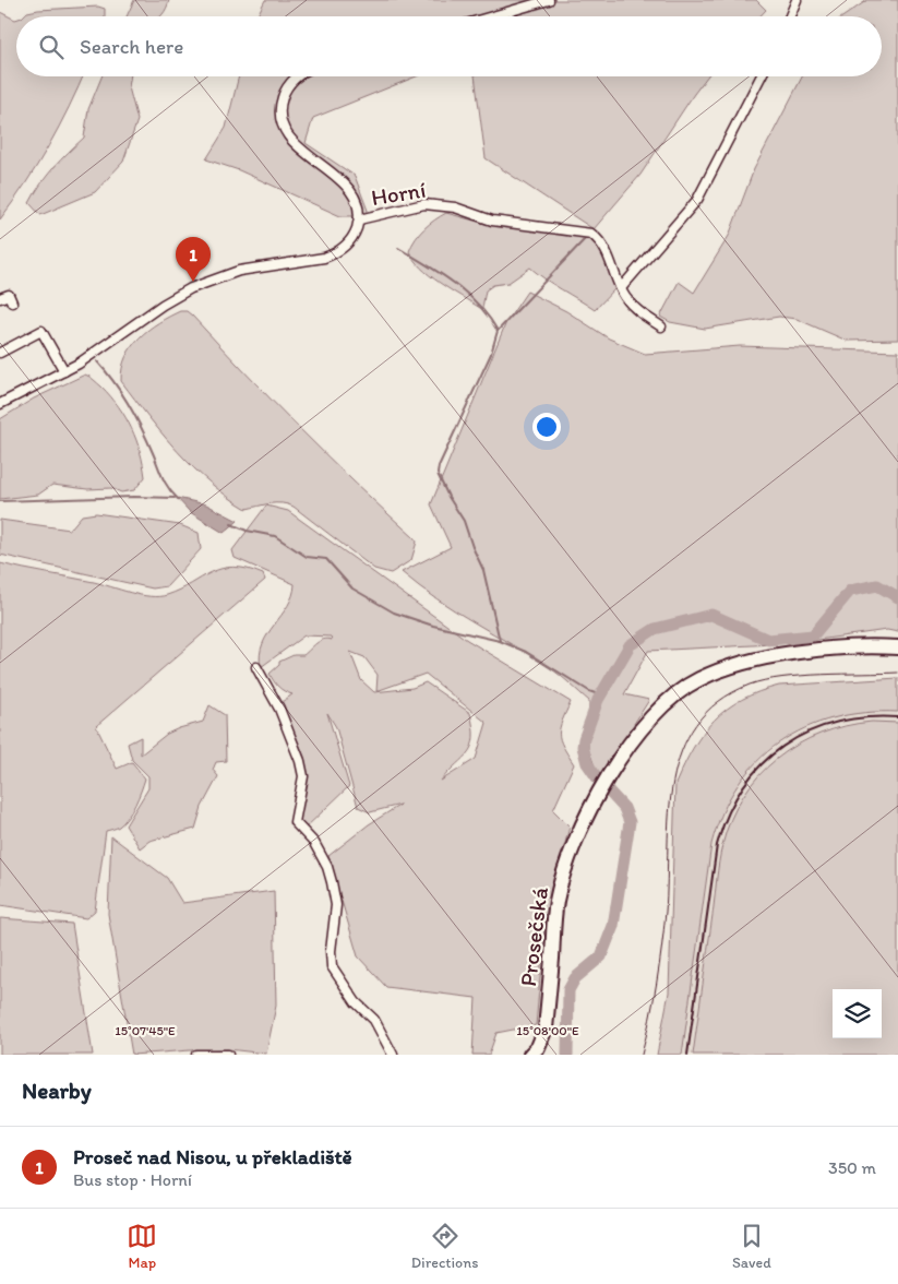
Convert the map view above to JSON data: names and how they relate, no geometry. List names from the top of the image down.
{
  "streets": {
    "main road": ["Prosečská"],
    "street": ["Horní"]
  },
  "page": {
    "search": "Search here",
    "pins": "1",
    "heading": "Nearby",
    "list": [
      {
        "mark": "1",
        "name": "Proseč nad Nisou, u překladiště",
        "note": "Bus stop · Horní",
        "value": "350 m"
      }
    ],
    "nav": ["Map", "Directions", "Saved"]
  },
  "coordinates": ["15°07'45\"E", "15°08'00\"E"]
}
